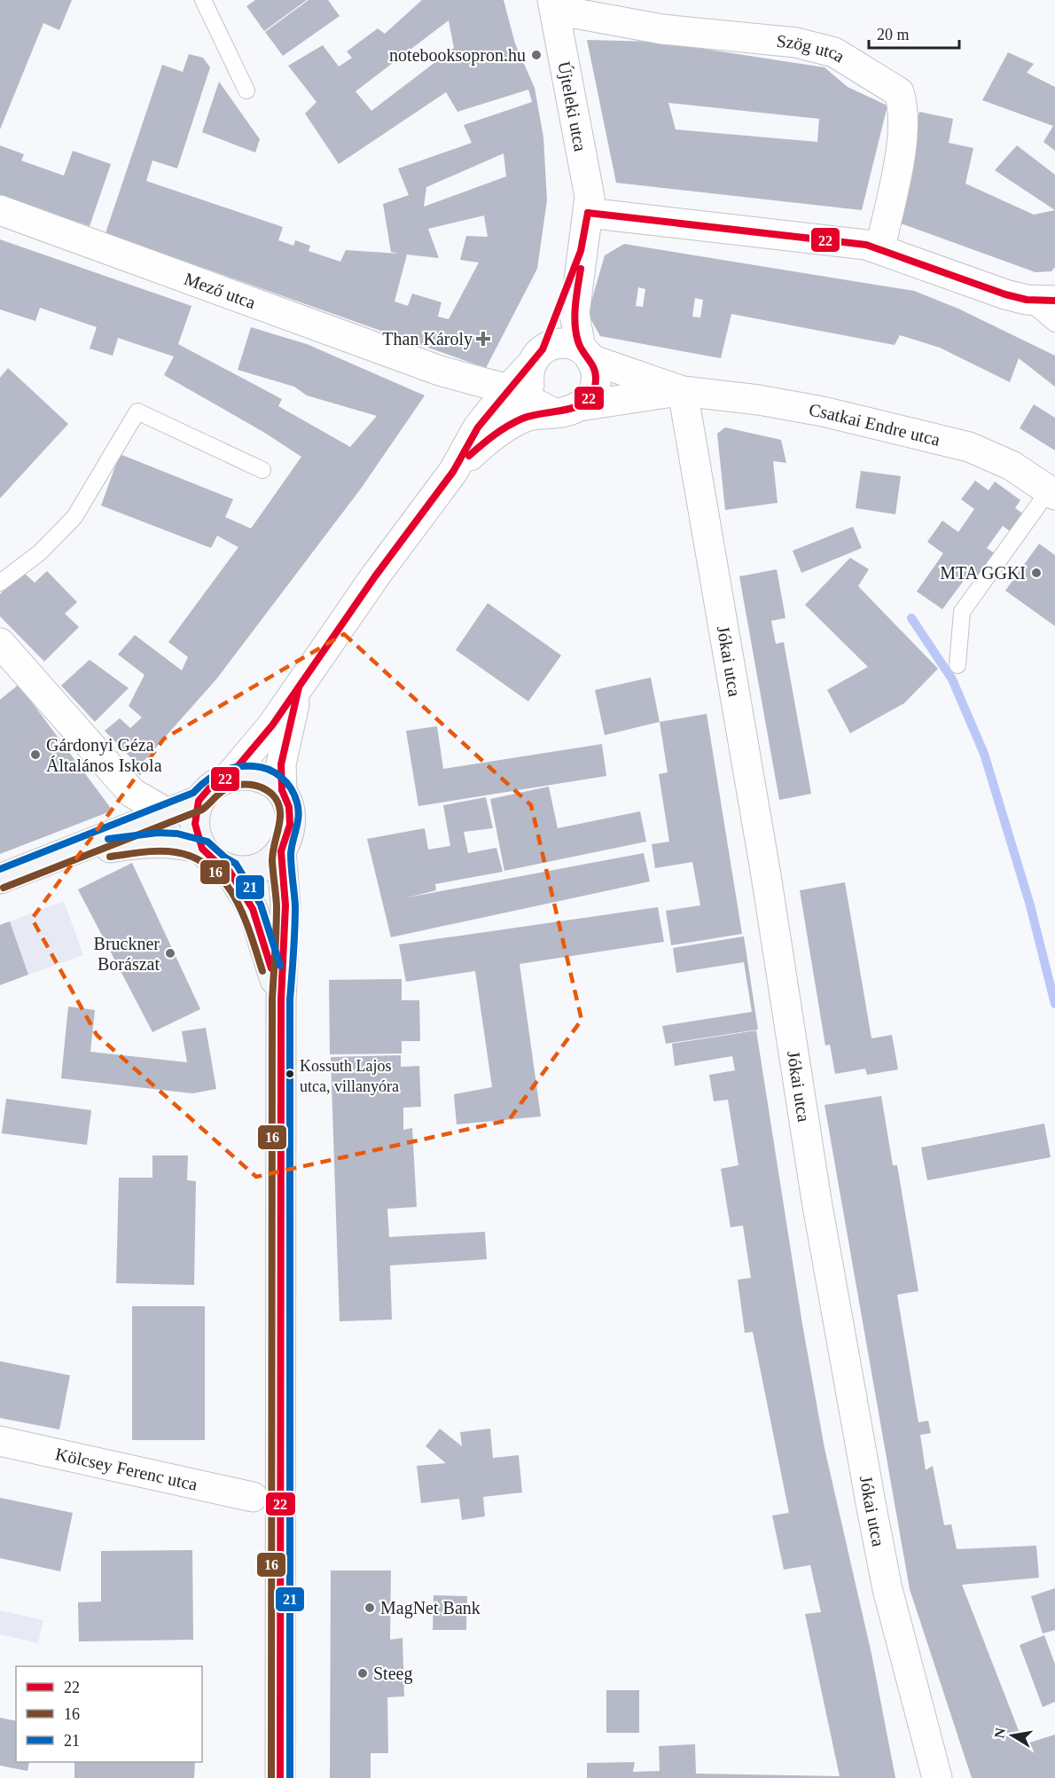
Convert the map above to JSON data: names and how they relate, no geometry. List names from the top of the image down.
{
  "streets": {
    "street": [
      "Szög utca",
      "Újteleki utca",
      "Mező utca",
      "Csatkai Endre utca",
      "Jókai utca",
      "Kölcsey Ferenc utca"
    ]
  },
  "crossings": [
    ["Szög utca", "Újteleki utca"],
    ["Újteleki utca", "Mező utca"],
    ["Újteleki utca", "Csatkai Endre utca"],
    ["Mező utca", "Csatkai Endre utca"],
    ["Csatkai Endre utca", "Jókai utca"]
  ],
  "places": {
    "other": [
      "notebooksopron.hu",
      "MTA GGKI",
      "Gárdonyi Géza Általános Iskola",
      "Bruckner Borászat",
      "Kossuth Lajos utca, villanyóra",
      "MagNet Bank",
      "Steeg"
    ],
    "health": ["Than Károly"]
  },
  "lines": ["transit line 22", "transit line 21", "transit line 16"],
  "legend": ["22", "16", "21"],
  "scale_bar": "20 m",
  "north": "left"
}
